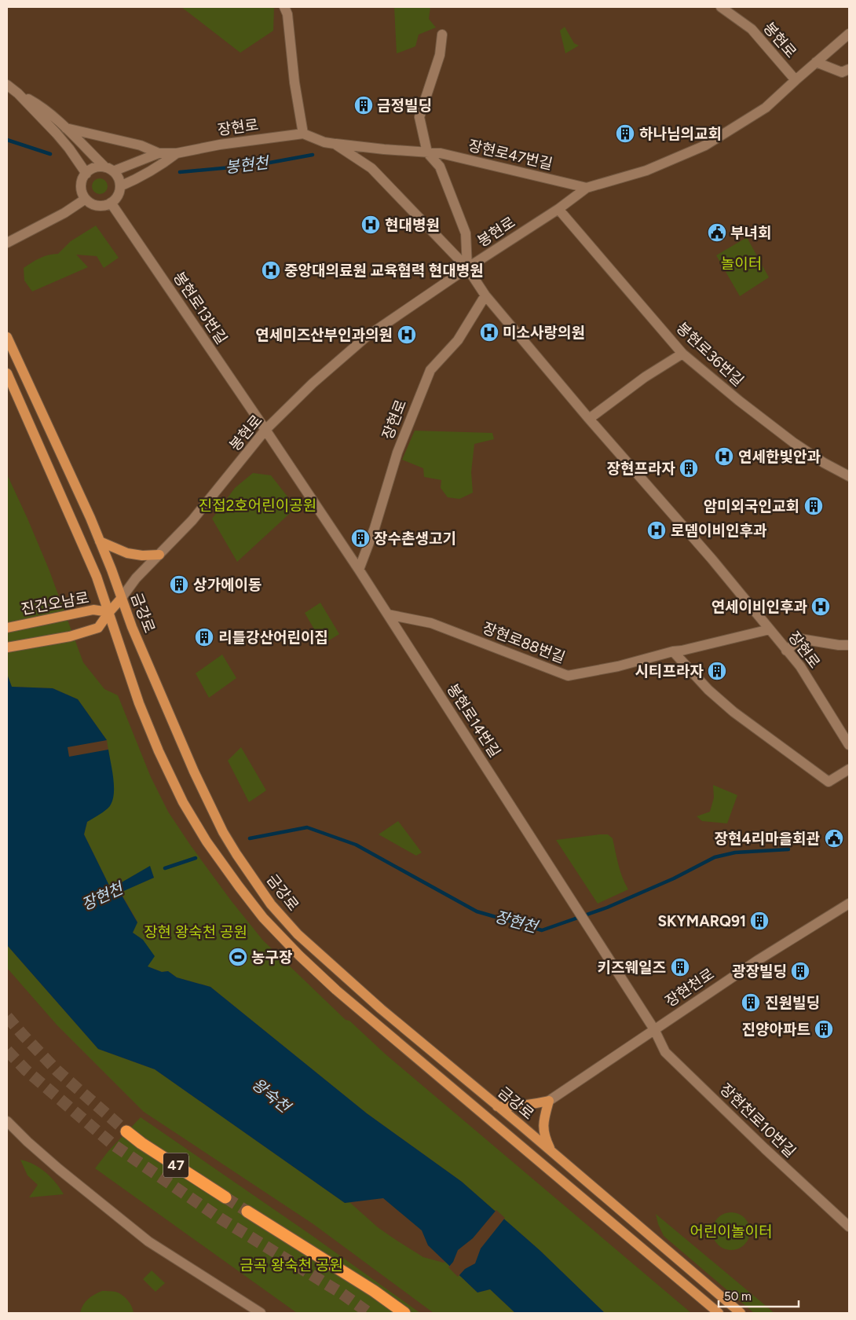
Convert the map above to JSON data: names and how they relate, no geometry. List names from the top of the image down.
{
  "streets": {
    "highway": ["47"],
    "main road": ["진건오남로", "금강로"],
    "street": [
      "봉현로",
      "장현로",
      "장현로47번길",
      "봉현로13번길",
      "봉현로36번길",
      "장현로88번길",
      "봉현로14번길",
      "장현천로",
      "장현천로10번길"
    ]
  },
  "crossings": [
    ["봉현로", "장현로"],
    ["봉현로", "장현로47번길"],
    ["봉현로", "봉현로13번길"],
    ["봉현로", "봉현로36번길"],
    ["봉현로", "진건오남로"],
    ["봉현로", "금강로"],
    ["봉현로", "봉현로14번길"],
    ["장현로", "장현로47번길"],
    ["장현로", "장현로88번길"],
    ["장현로", "봉현로14번길"],
    ["봉현로13번길", "봉현로14번길"],
    ["진건오남로", "금강로"],
    ["장현로88번길", "봉현로14번길"],
    ["봉현로14번길", "장현천로"],
    ["봉현로14번길", "장현천로10번길"],
    ["장현천로", "장현천로10번길"]
  ],
  "water": ["봉현천", "장현천", "왕숙천"],
  "parks": [
    "놀이터",
    "진접2호어린이공원",
    "장현 왕숙천 공원",
    "어린이놀이터",
    "금곡 왕숙천 공원"
  ],
  "places": {
    "building": [
      "금정빌딩",
      "하나님의교회",
      "장현프라자",
      "암미외국인교회",
      "장수촌생고기",
      "상가에이동",
      "리틀강산어린이집",
      "시티프라자",
      "SKYMARQ91",
      "키즈웨일즈",
      "광장빌딩",
      "진원빌딩",
      "진양아파트"
    ],
    "hospital": [
      "현대병원",
      "중앙대의료원 교육협력 현대병원",
      "미소사랑의원",
      "연세미즈산부인과의원",
      "연세한빛안과",
      "로뎀이비인후과",
      "연세이비인후과"
    ],
    "public building": ["부녀회", "장현4리마을회관"],
    "sports": ["농구장"]
  },
  "scale_bar": "50 m"
}
